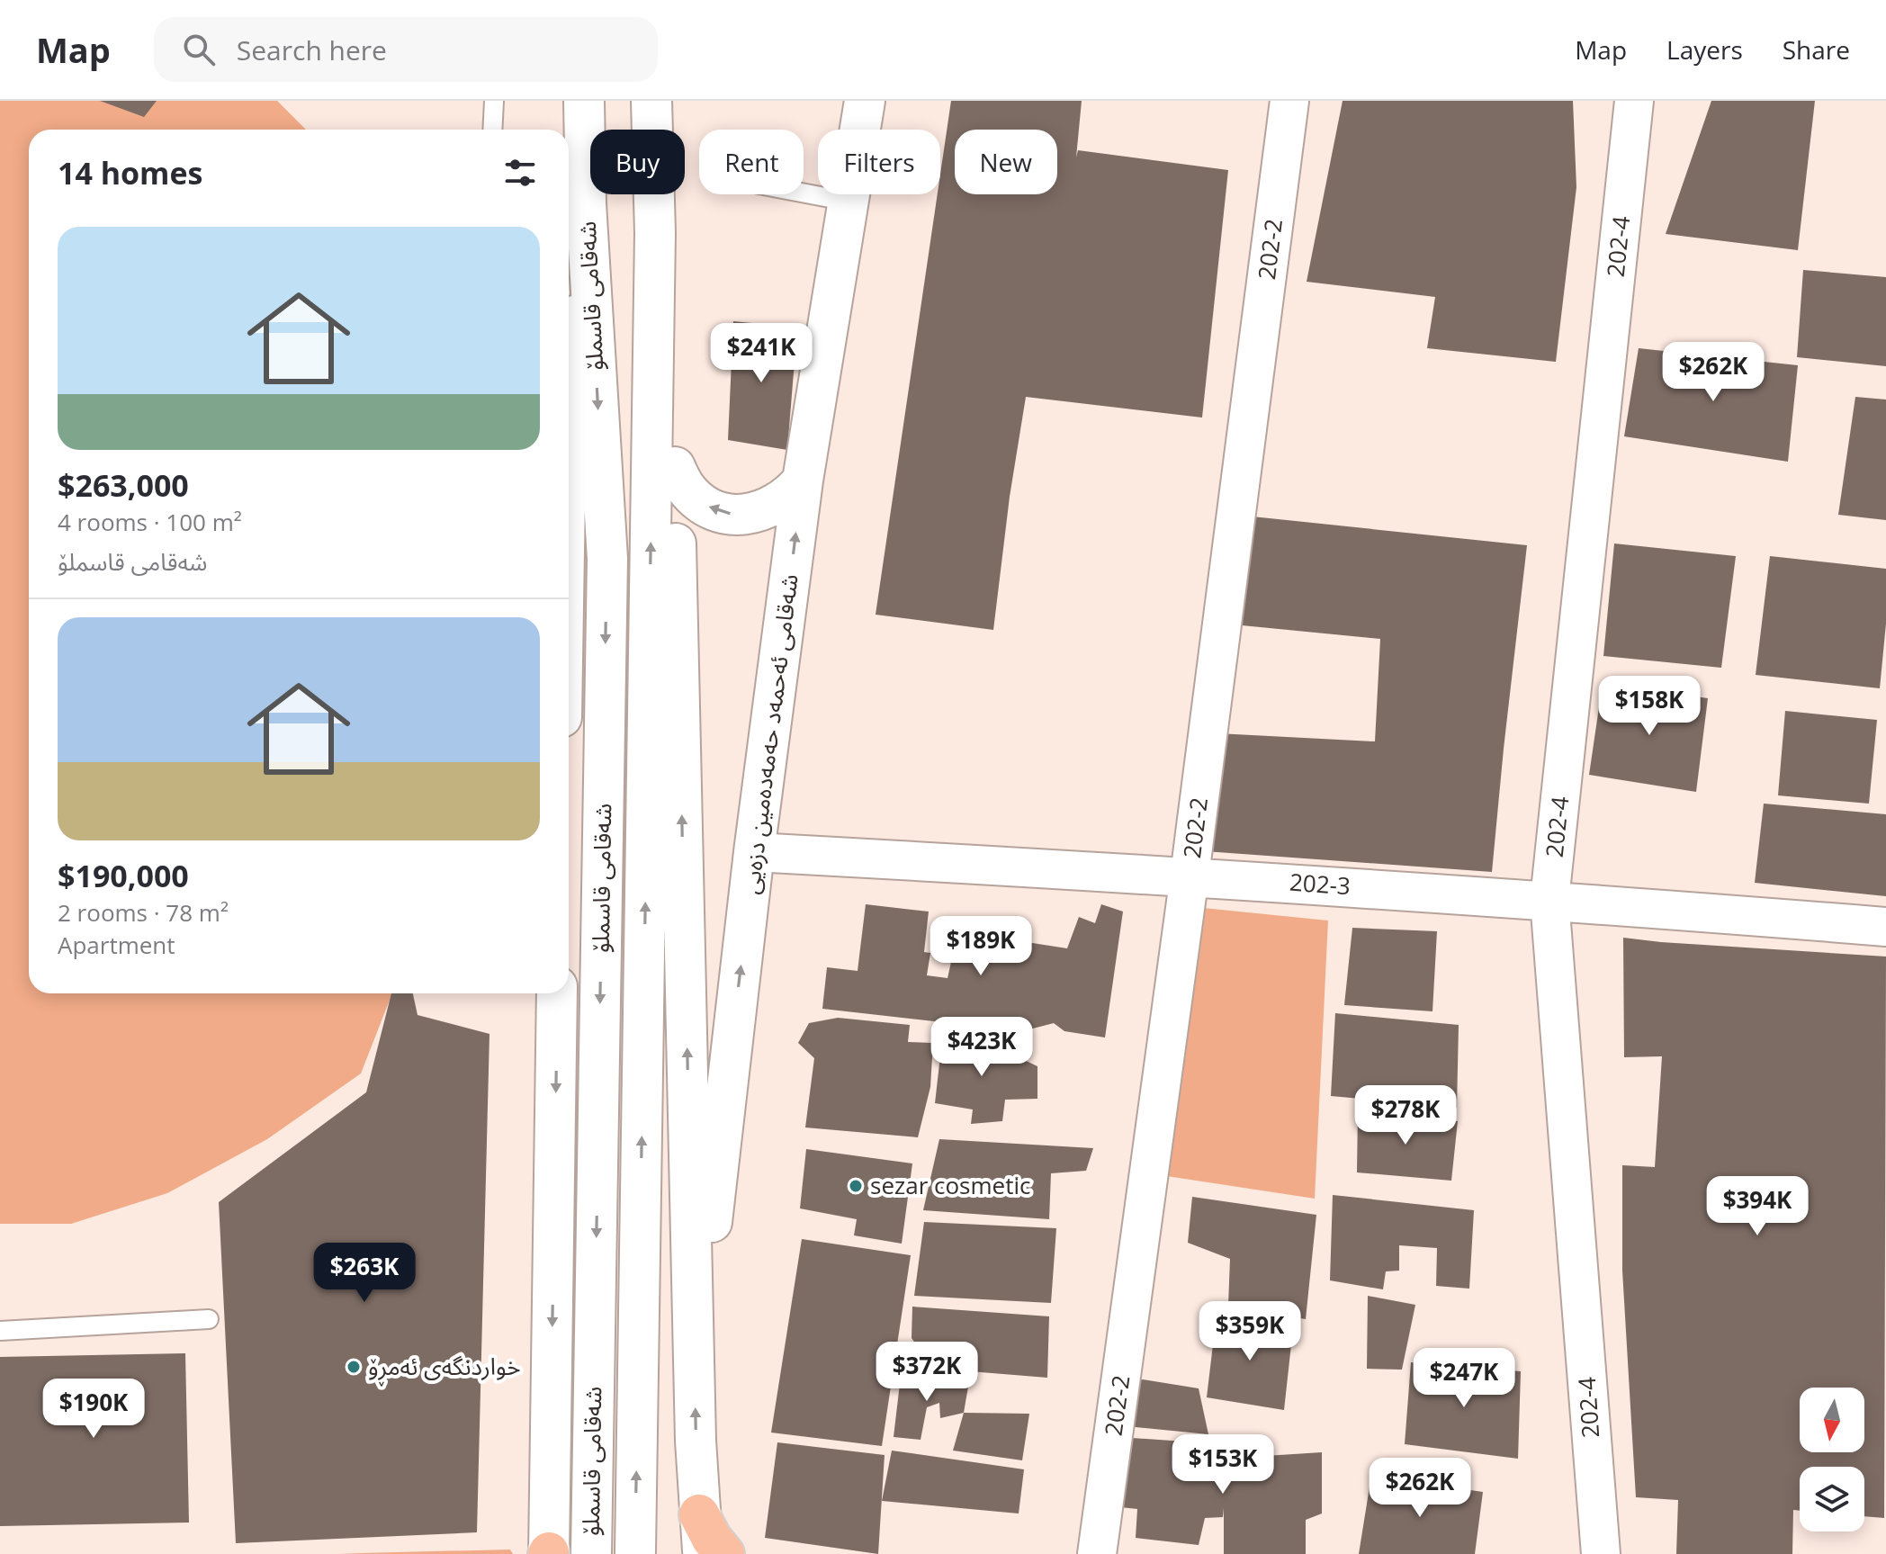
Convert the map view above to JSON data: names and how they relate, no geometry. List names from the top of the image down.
{
  "streets": {
    "main road": ["شەقامی قاسملۆ", "شەقامی ئەحمەد حەمەدەمین دزەیی"],
    "street": ["202-4", "202-2", "202-3"]
  },
  "crossings": [
    ["202-4", "202-3"],
    ["202-2", "202-3"],
    ["شەقامی قاسملۆ", "شەقامی ئەحمەد حەمەدەمین دزەیی"],
    ["شەقامی ئەحمەد حەمەدەمین دزەیی", "202-3"]
  ],
  "one_way": ["شەقامی ئەحمەد حەمەدەمین دزەیی"],
  "places": ["sezar cosmetic", "خواردنگەی ئەمڕۆ"],
  "north": "bottom",
  "page": {
    "header": "Map",
    "search": "Search here",
    "nav": ["Map", "Layers", "Share"],
    "chip": [
      "Buy",
      "Rent",
      "Filters",
      "New"
    ],
    "heading": "14 homes",
    "list": [
      {
        "name": "$263,000",
        "note": "4 rooms · 100 m² · شەقامی قاسملۆ"
      },
      {
        "name": "$190,000",
        "note": "2 rooms · 78 m² · Apartment"
      }
    ],
    "price": [
      "$241K",
      "$262K",
      "$158K",
      "$189K",
      "$423K",
      "$278K",
      "$394K",
      "$263K",
      "$359K",
      "$372K",
      "$247K",
      "$190K",
      "$153K",
      "$262K"
    ]
  }
}
